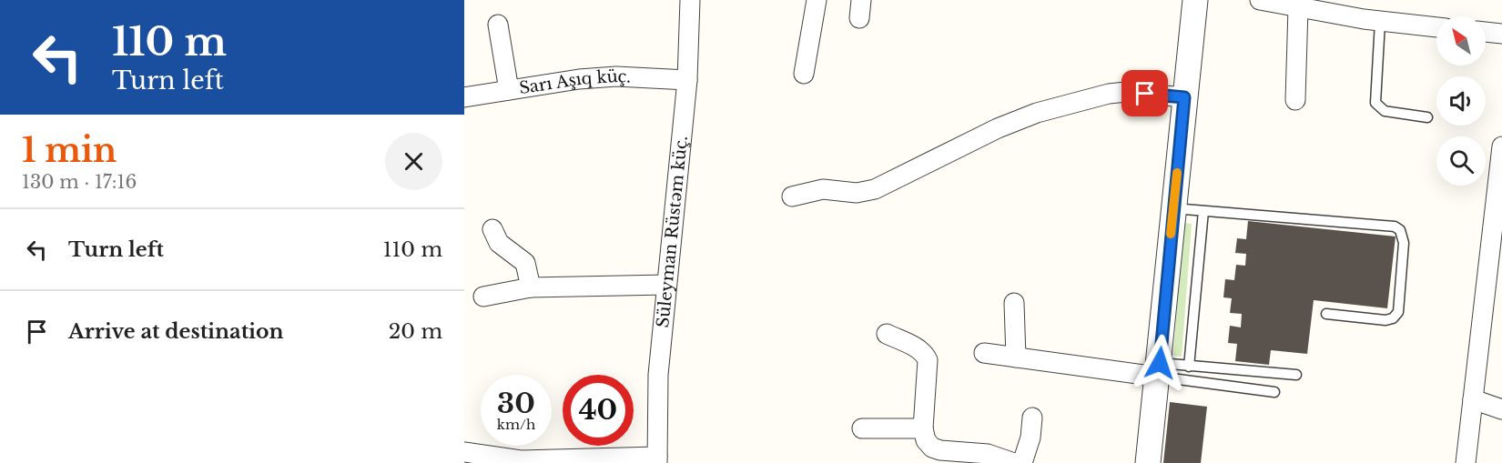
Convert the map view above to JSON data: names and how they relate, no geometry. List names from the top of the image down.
{
  "streets": {
    "street": ["Sarı Aşıq küç.", "Süleyman Rüstəm küç."]
  },
  "crossings": [
    ["Sarı Aşıq küç.", "Süleyman Rüstəm küç."]
  ],
  "north": "top left",
  "page": {
    "turn": ["110 m", "Turn left"],
    "heading": ["1 min", "130 m · 17:16"],
    "list": [
      {
        "name": "Turn left",
        "value": "110 m"
      },
      {
        "name": "Arrive at destination",
        "value": "20 m"
      }
    ],
    "speed": "30 km/h",
    "limit": "40"
  }
}
